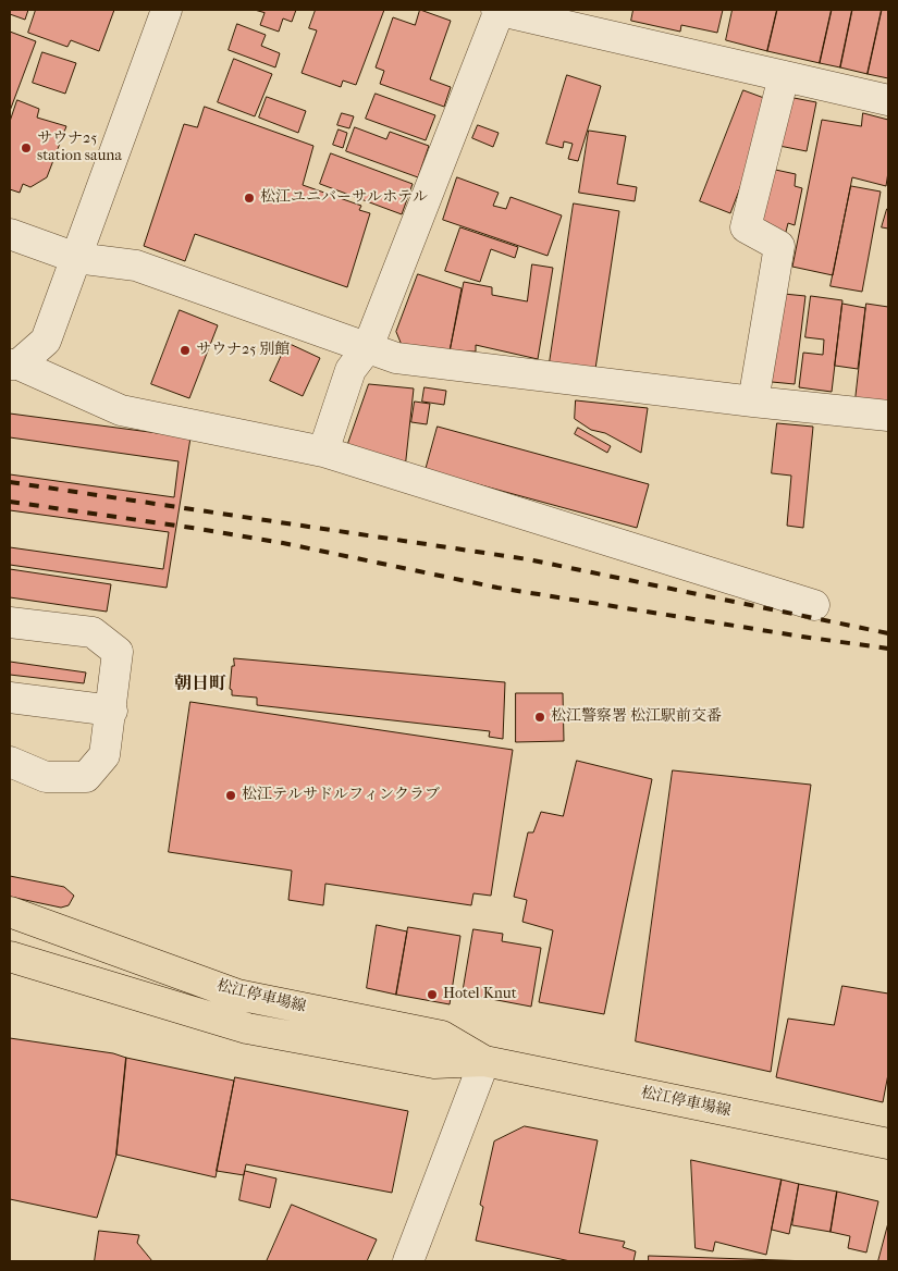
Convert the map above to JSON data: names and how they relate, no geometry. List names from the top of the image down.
{
  "streets": {
    "main road": ["松江停車場線"]
  },
  "districts": ["朝日町"],
  "places": [
    "サウナ25 station sauna",
    "松江ユニバーサルホテル",
    "サウナ25 別館",
    "松江警察署 松江駅前交番",
    "松江テルサドルフィンクラブ",
    "Hotel Knut"
  ]
}
